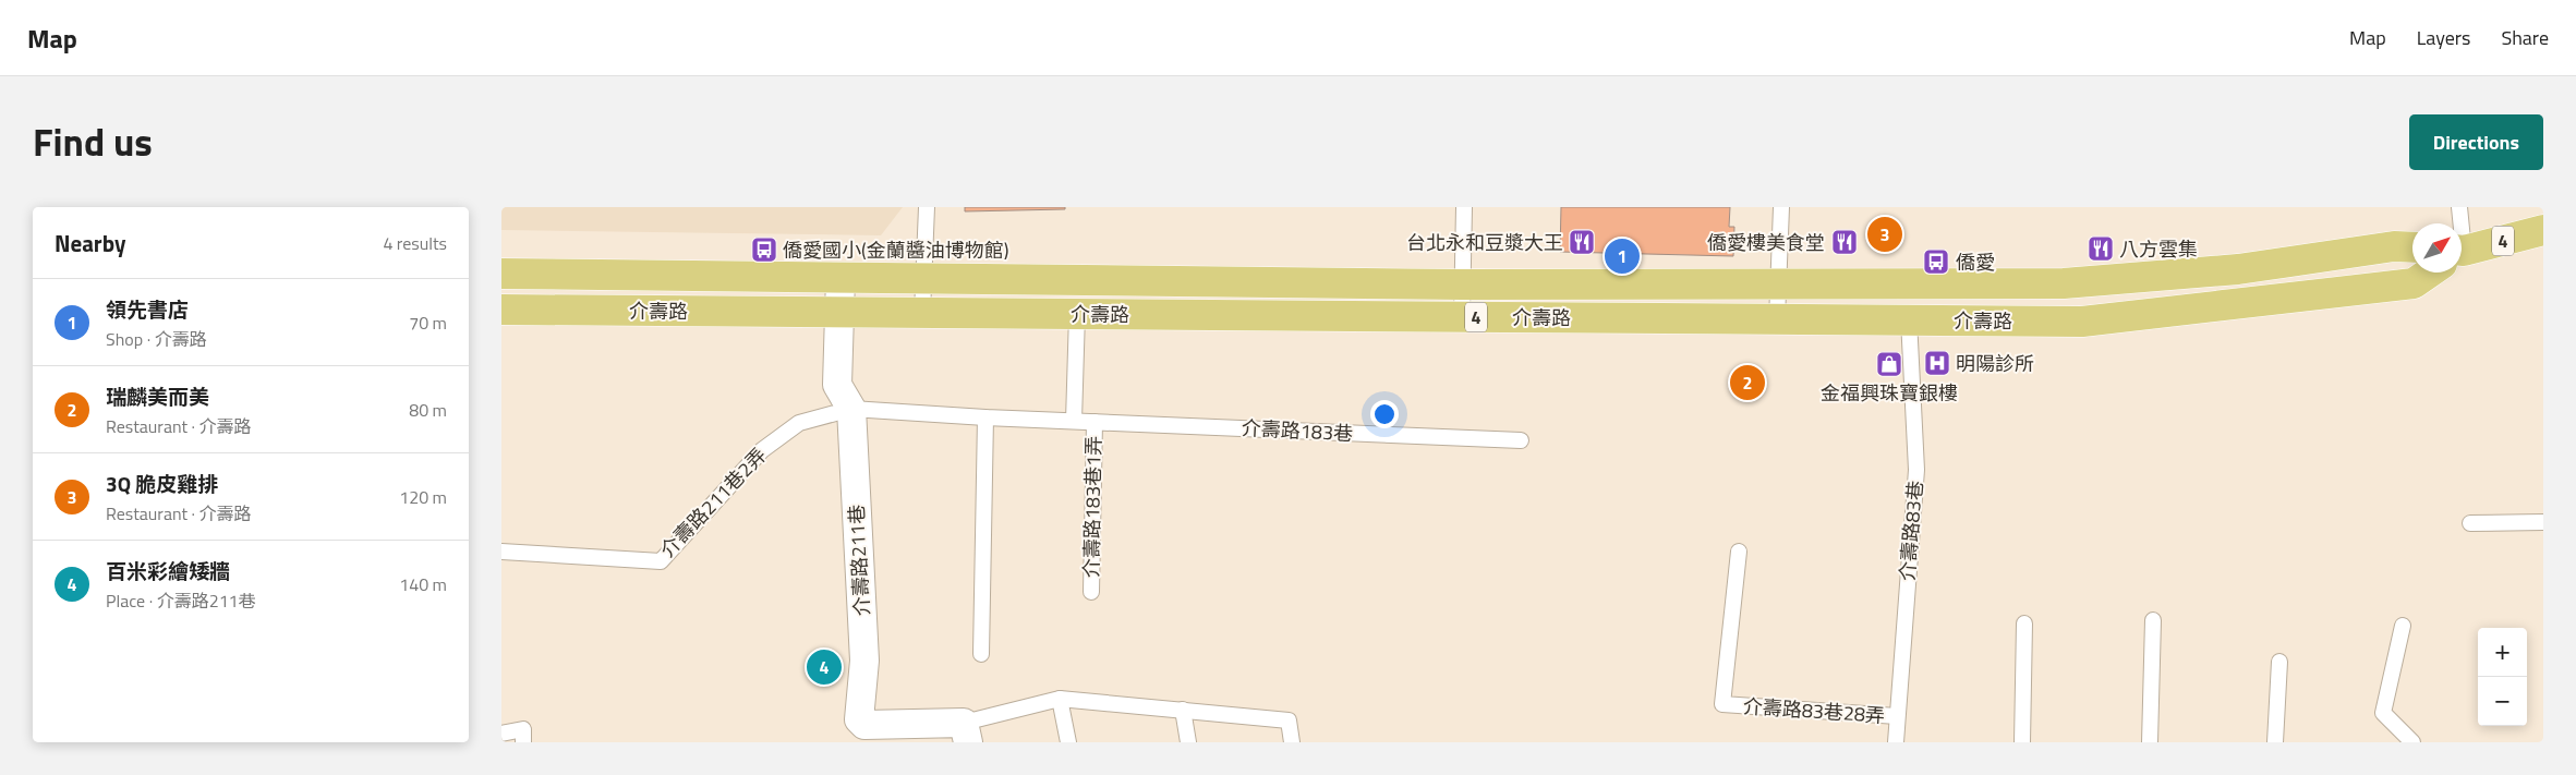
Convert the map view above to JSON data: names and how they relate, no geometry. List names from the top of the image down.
{
  "streets": {
    "main road": ["4", "介壽路"],
    "street": ["介壽路211巷"],
    "lane": [
      "介壽路183巷",
      "介壽路211巷2弄",
      "介壽路183巷1弄",
      "介壽路83巷",
      "介壽路83巷28弄"
    ]
  },
  "crossings": [
    ["介壽路", "介壽路83巷"],
    ["介壽路", "介壽路211巷"],
    ["介壽路183巷", "介壽路211巷2弄"],
    ["介壽路183巷", "介壽路183巷1弄"],
    ["介壽路183巷", "介壽路211巷"],
    ["介壽路211巷2弄", "介壽路211巷"],
    ["介壽路83巷", "介壽路83巷28弄"]
  ],
  "places": {
    "restaurant": ["台北永和豆漿大王", "僑愛樓美食堂", "八方雲集"],
    "bus stop": ["僑愛國小(金蘭醬油博物館)", "僑愛"],
    "hospital": ["明陽診所"],
    "shop": ["金福興珠寶銀樓"]
  },
  "north": "top right",
  "page": {
    "header": "Map",
    "nav": ["Map", "Layers", "Share"],
    "title": "Find us",
    "buttons": "Directions",
    "heading": ["Nearby", "4 results"],
    "pins": [
      "3",
      "1",
      "2",
      "4"
    ],
    "list": [
      {
        "mark": "1",
        "name": "領先書店",
        "note": "Shop · 介壽路",
        "value": "70 m"
      },
      {
        "mark": "2",
        "name": "瑞麟美而美",
        "note": "Restaurant · 介壽路",
        "value": "80 m"
      },
      {
        "mark": "3",
        "name": "3Q 脆皮雞排",
        "note": "Restaurant · 介壽路",
        "value": "120 m"
      },
      {
        "mark": "4",
        "name": "百米彩繪矮牆",
        "note": "Place · 介壽路211巷",
        "value": "140 m"
      }
    ],
    "map_buttons": ["+", "−"]
  }
}
